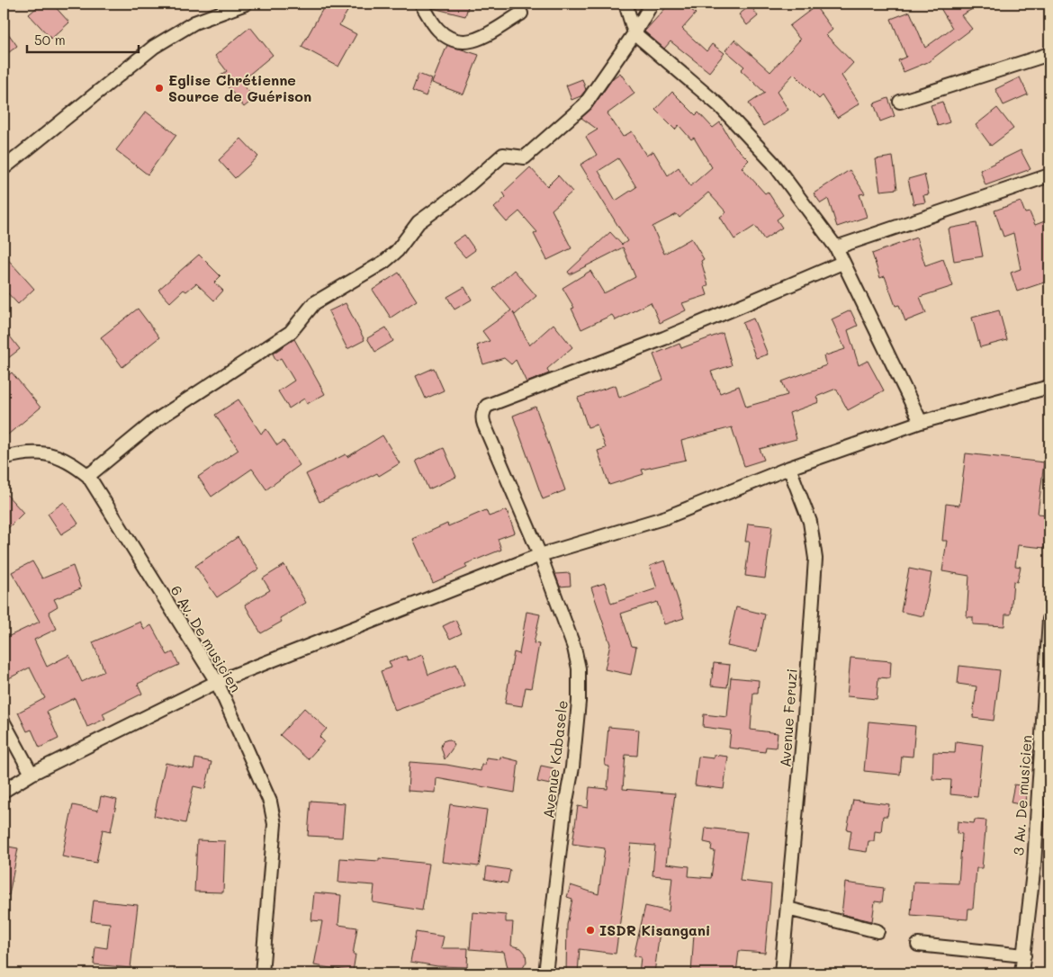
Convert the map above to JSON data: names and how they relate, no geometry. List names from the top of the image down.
{
  "streets": {
    "street": [
      "6 Av. De musicien",
      "Avenue Feruzi",
      "Avenue Kabasele",
      "3 Av. De musicien"
    ]
  },
  "places": ["Eglise Chrétienne Source de Guérison", "ISDR Kisangani"],
  "scale_bar": "50 m"
}
